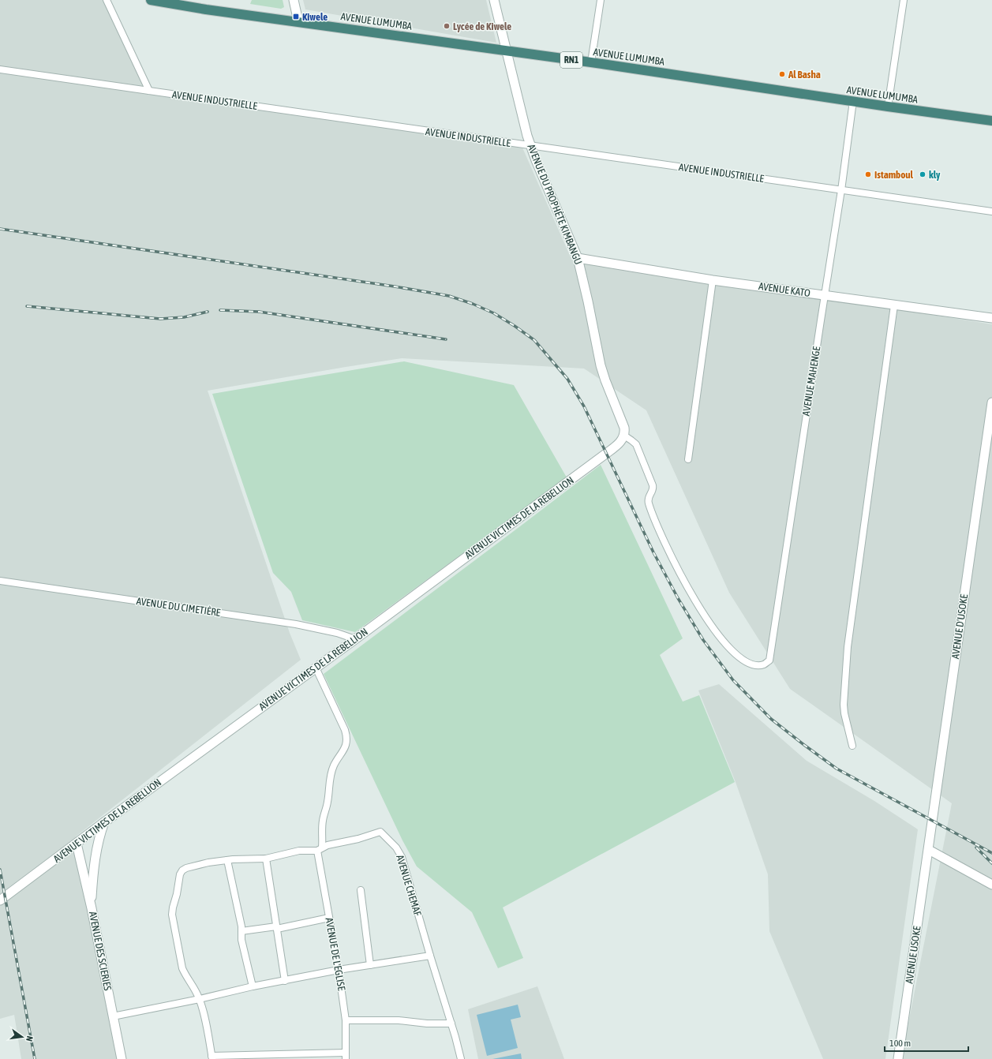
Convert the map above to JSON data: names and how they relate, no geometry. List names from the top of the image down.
{
  "streets": {
    "highway": ["AVENUE LUMUMBA", "RN1"],
    "street": [
      "AVENUE INDUSTRIELLE",
      "AVENUE DU PROPHÈTE KIMBANGU",
      "AVENUE KATO",
      "AVENUE MAHENGE",
      "AVENUE VICTIMES DE LA REBELLION",
      "AVENUE DU CIMETIÈRE",
      "AVENUE D'USOKE",
      "AVENUE CHEMAF",
      "AVENUE DES SCIERIES",
      "AVENUE DE L'EGLISE",
      "AVENUE USOKE"
    ]
  },
  "crossings": [
    ["AVENUE LUMUMBA", "AVENUE DU PROPHÈTE KIMBANGU"],
    ["AVENUE LUMUMBA", "AVENUE MAHENGE"],
    ["AVENUE INDUSTRIELLE", "AVENUE DU PROPHÈTE KIMBANGU"],
    ["AVENUE INDUSTRIELLE", "AVENUE MAHENGE"],
    ["AVENUE DU PROPHÈTE KIMBANGU", "AVENUE KATO"],
    ["AVENUE DU PROPHÈTE KIMBANGU", "AVENUE MAHENGE"],
    ["AVENUE DU PROPHÈTE KIMBANGU", "AVENUE VICTIMES DE LA REBELLION"],
    ["AVENUE KATO", "AVENUE MAHENGE"],
    ["AVENUE MAHENGE", "AVENUE VICTIMES DE LA REBELLION"],
    ["AVENUE VICTIMES DE LA REBELLION", "AVENUE DU CIMETIÈRE"],
    ["AVENUE VICTIMES DE LA REBELLION", "AVENUE DES SCIERIES"],
    ["AVENUE VICTIMES DE LA REBELLION", "AVENUE DE L'EGLISE"],
    ["AVENUE D'USOKE", "AVENUE USOKE"],
    ["AVENUE CHEMAF", "AVENUE DE L'EGLISE"]
  ],
  "places": {
    "transit": ["Kiwele"],
    "other": [
      "Lycée de Kiwele",
      "Al Basha",
      "Istamboul",
      "kly"
    ]
  },
  "scale_bar": "100 m",
  "north": "right"
}
